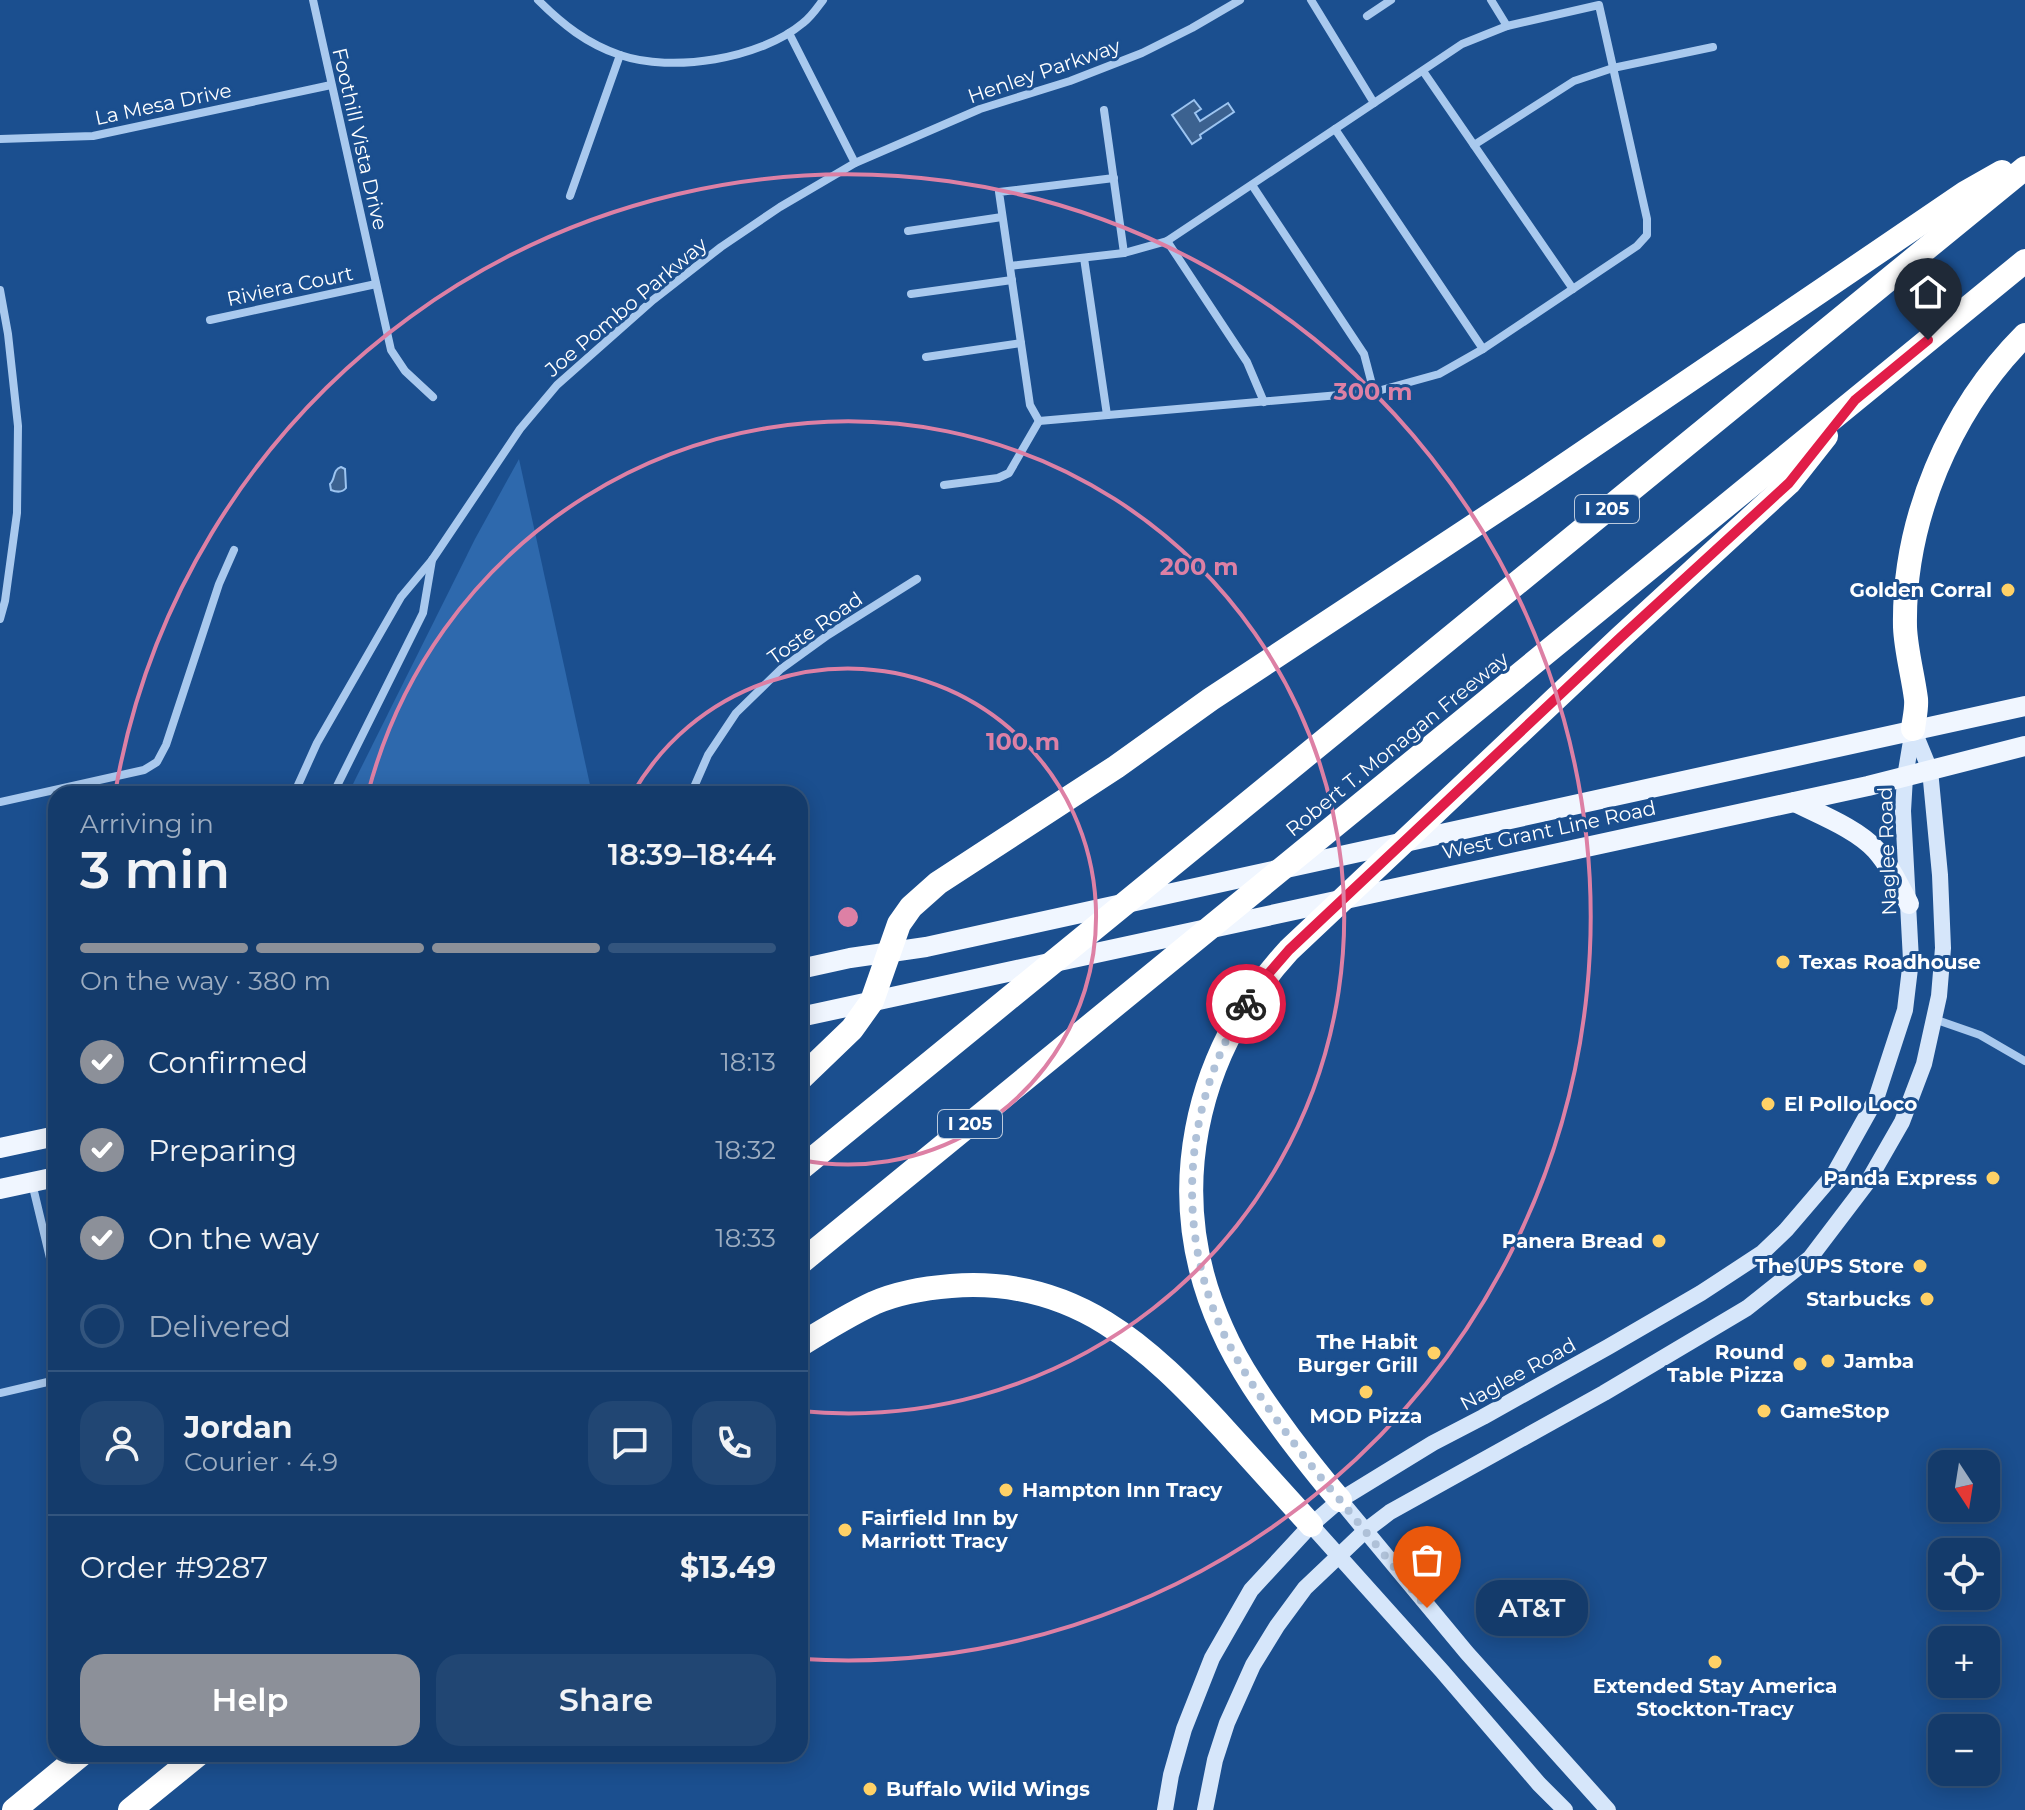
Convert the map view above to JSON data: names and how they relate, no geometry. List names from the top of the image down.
{
  "streets": {
    "highway": ["I 205", "Robert T. Monagan Freeway"],
    "main road": ["West Grant Line Road", "Naglee Road"],
    "street": [
      "Henley Parkway",
      "La Mesa Drive",
      "Foothill Vista Drive",
      "Riviera Court",
      "Joe Pombo Parkway",
      "Toste Road"
    ]
  },
  "crossings": [
    ["Henley Parkway", "Joe Pombo Parkway"],
    ["La Mesa Drive", "Foothill Vista Drive"],
    ["Foothill Vista Drive", "Riviera Court"],
    ["West Grant Line Road", "Naglee Road"]
  ],
  "places": [
    "Golden Corral",
    "Texas Roadhouse",
    "El Pollo Loco",
    "Panda Express",
    "Panera Bread",
    "The UPS Store",
    "Starbucks",
    "The Habit Burger Grill",
    "Jamba",
    "Round Table Pizza",
    "MOD Pizza",
    "GameStop",
    "Hampton Inn Tracy",
    "Fairfield Inn by Marriott Tracy",
    "AT&T",
    "Extended Stay America Stockton-Tracy",
    "Buffalo Wild Wings"
  ],
  "north": "bottom",
  "page": {
    "heading": ["3 min", "Arriving in", "18:39–18:44"],
    "panel": [
      "Jordan",
      "Courier · 4.9",
      "Order #9287",
      "$13.49"
    ],
    "bar": "On the way · 380 m",
    "list": [
      ["Confirmed", "18:13"],
      ["Preparing", "18:32"],
      ["On the way", "18:33"],
      "Delivered"
    ],
    "map_buttons": ["+", "−"],
    "bubble": "AT&T",
    "buttons": ["Help", "Share"]
  },
  "rings": ["300 m", "200 m", "100 m"]
}
